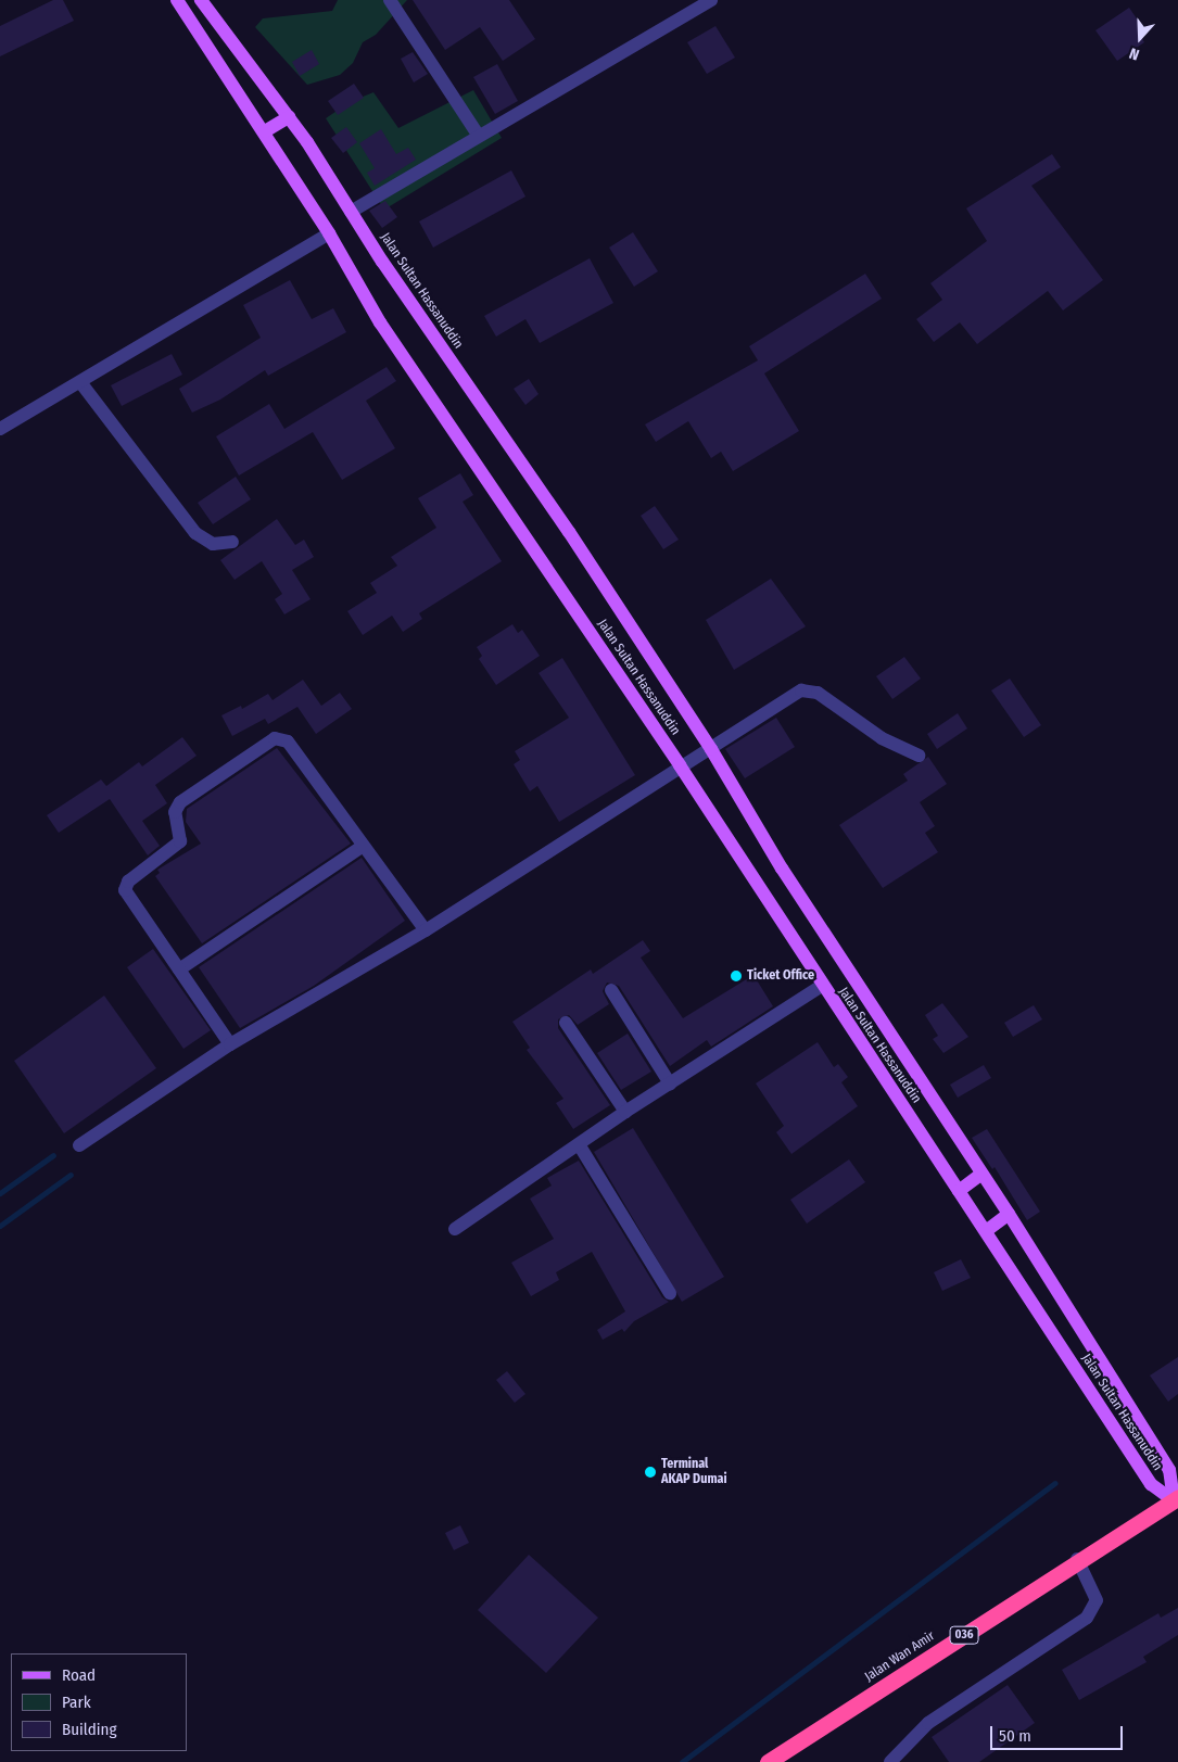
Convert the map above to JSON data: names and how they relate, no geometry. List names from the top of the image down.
{
  "streets": {
    "highway": ["036", "Jalan Wan Amir"],
    "main road": ["Jalan Sultan Hassanuddin"]
  },
  "crossings": [
    ["Jalan Sultan Hassanuddin", "Jalan Wan Amir"]
  ],
  "places": ["Ticket Office", "Terminal AKAP Dumai"],
  "legend": ["Road", "Park", "Building"],
  "scale_bar": "50 m",
  "north": "bottom"
}
